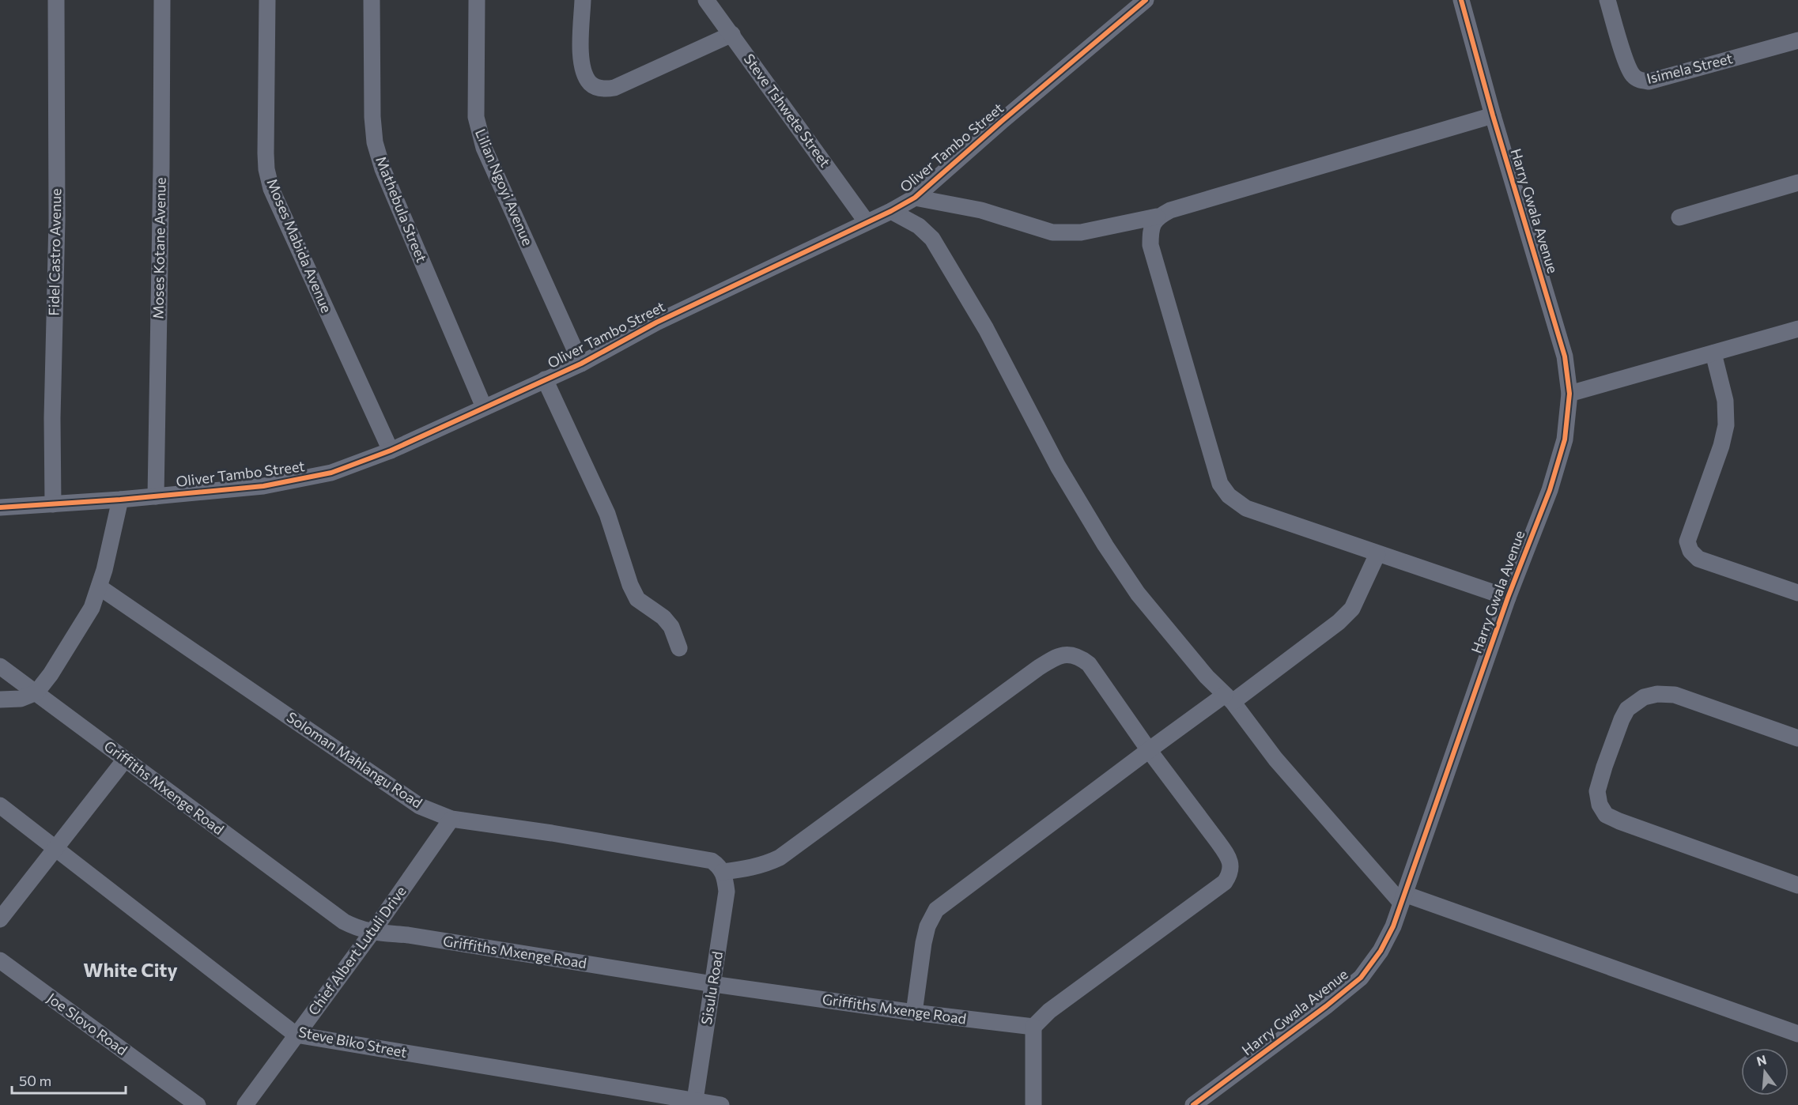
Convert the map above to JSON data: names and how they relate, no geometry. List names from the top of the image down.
{
  "streets": {
    "street": [
      "Isimela Street",
      "Steve Tshwete Street",
      "Oliver Tambo Street",
      "Lilian Ngoyi Avenue",
      "Mathebula Street",
      "Harry Gwala Avenue",
      "Moses Mabida Avenue",
      "Moses Kotane Avenue",
      "Fidel Castro Avenue",
      "Soloman Mahlangu Road",
      "Griffiths Mxenge Road",
      "Chief Albert Lutuli Drive",
      "Sisulu Road",
      "Joe Slovo Road",
      "Steve Biko Street"
    ]
  },
  "crossings": [
    ["Steve Tshwete Street", "Oliver Tambo Street"],
    ["Oliver Tambo Street", "Lilian Ngoyi Avenue"],
    ["Oliver Tambo Street", "Mathebula Street"],
    ["Oliver Tambo Street", "Moses Mabida Avenue"],
    ["Oliver Tambo Street", "Moses Kotane Avenue"],
    ["Oliver Tambo Street", "Fidel Castro Avenue"],
    ["Soloman Mahlangu Road", "Chief Albert Lutuli Drive"],
    ["Soloman Mahlangu Road", "Sisulu Road"],
    ["Griffiths Mxenge Road", "Chief Albert Lutuli Drive"],
    ["Griffiths Mxenge Road", "Sisulu Road"],
    ["Chief Albert Lutuli Drive", "Steve Biko Street"],
    ["Sisulu Road", "Steve Biko Street"]
  ],
  "districts": ["White City"],
  "scale_bar": "50 m",
  "north": "top"
}
